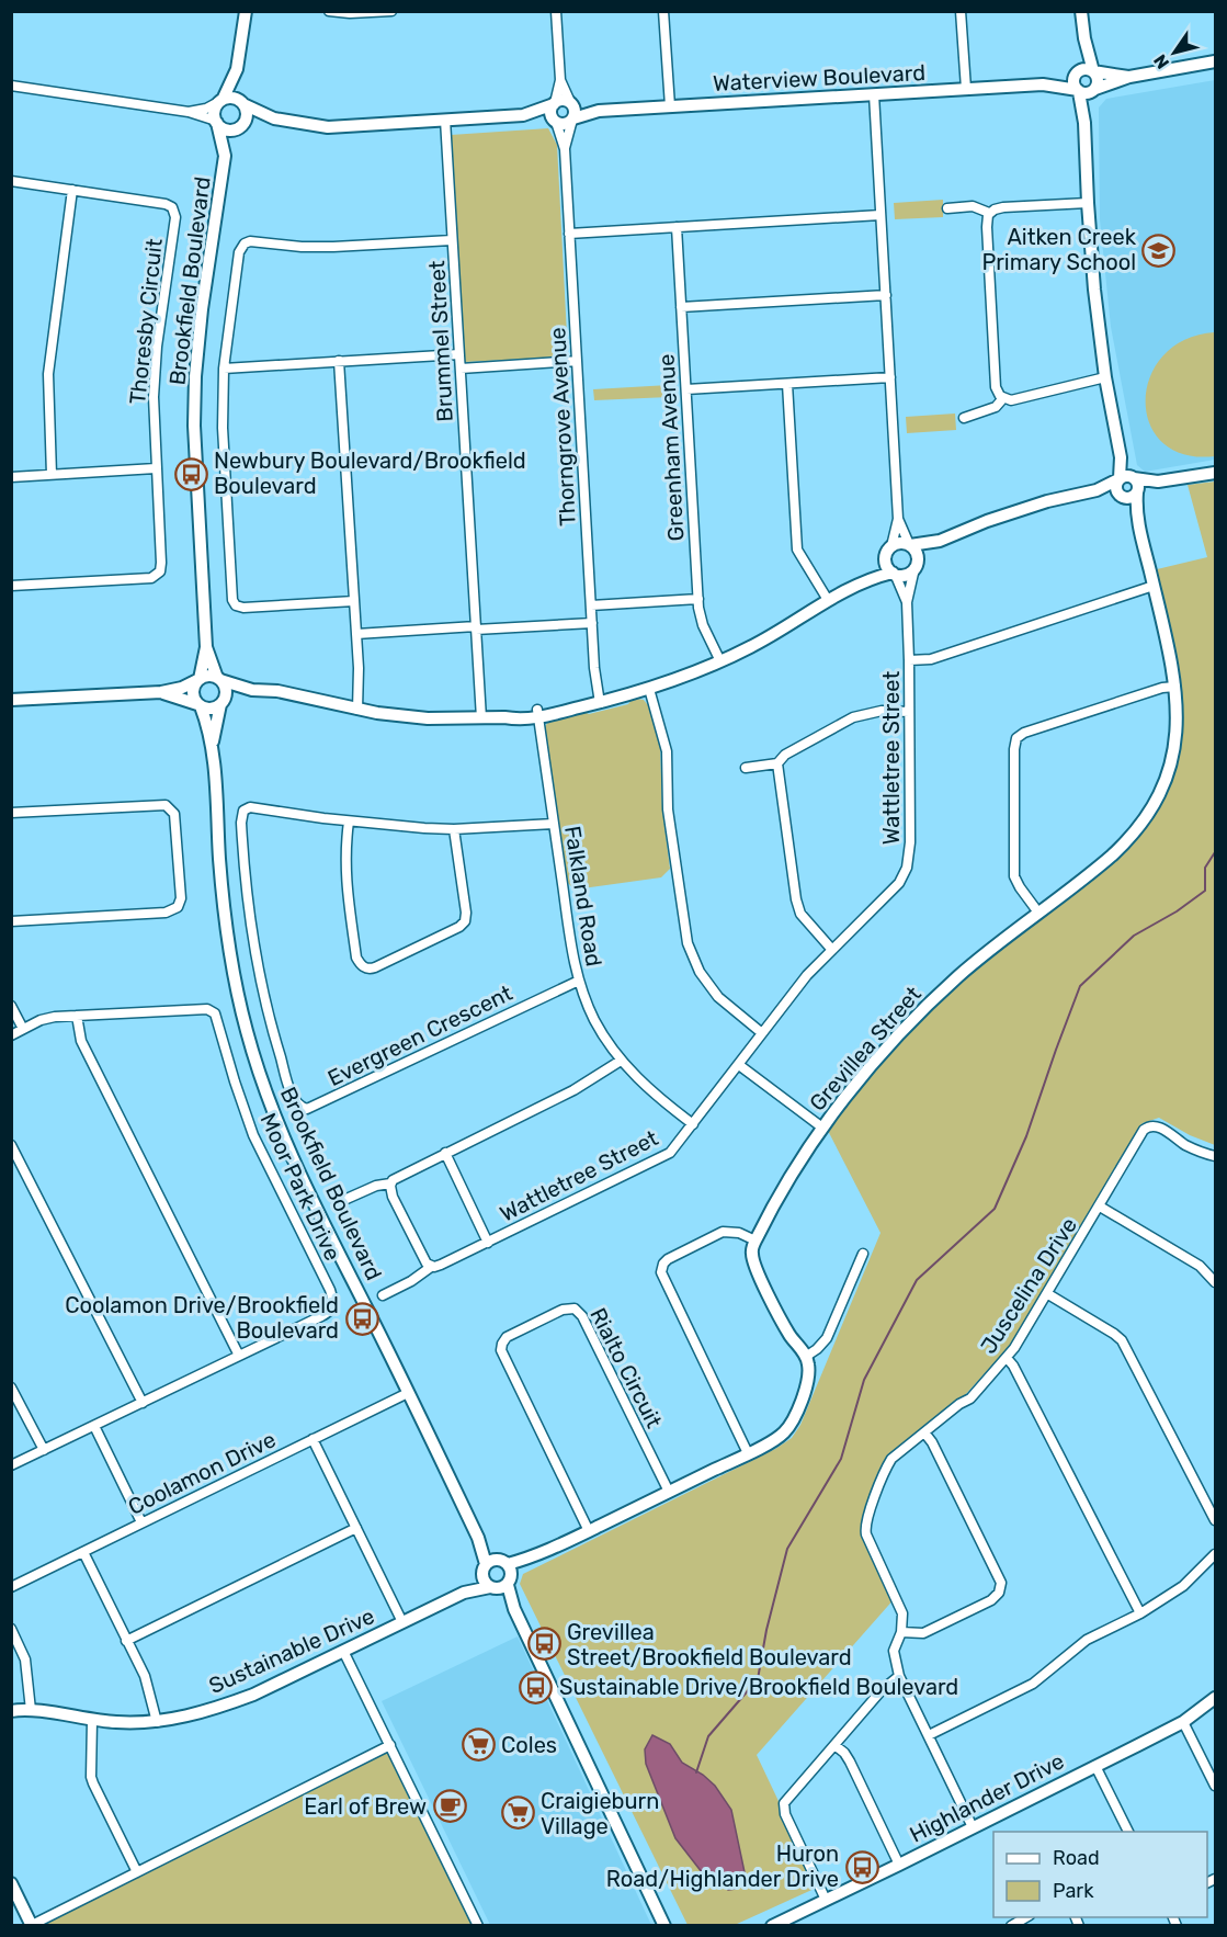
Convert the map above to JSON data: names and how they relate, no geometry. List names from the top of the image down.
{
  "streets": {
    "street": [
      "Waterview Boulevard",
      "Brookfield Boulevard",
      "Thoresby Circuit",
      "Brummel Street",
      "Thorngrove Avenue",
      "Greenham Avenue",
      "Wattletree Street",
      "Falkland Road",
      "Evergreen Crescent",
      "Grevillea Street",
      "Moor Park Drive",
      "Juscelina Drive",
      "Rialto Circuit",
      "Coolamon Drive",
      "Sustainable Drive",
      "Highlander Drive"
    ]
  },
  "crossings": [
    ["Waterview Boulevard", "Thorngrove Avenue"],
    ["Brookfield Boulevard", "Coolamon Drive"],
    ["Brookfield Boulevard", "Sustainable Drive"],
    ["Wattletree Street", "Falkland Road"],
    ["Falkland Road", "Evergreen Crescent"],
    ["Juscelina Drive", "Highlander Drive"]
  ],
  "places": {
    "school or university": ["Aitken Creek Primary School"],
    "bus stop": [
      "Newbury Boulevard/Brookfield Boulevard",
      "Coolamon Drive/Brookfield Boulevard",
      "Grevillea Street/Brookfield Boulevard",
      "Sustainable Drive/Brookfield Boulevard",
      "Huron Road/Highlander Drive"
    ],
    "supermarket": ["Coles", "Craigieburn Village"],
    "cafe": ["Earl of Brew"]
  },
  "legend": ["Road", "Park"],
  "north": "bottom left"
}
